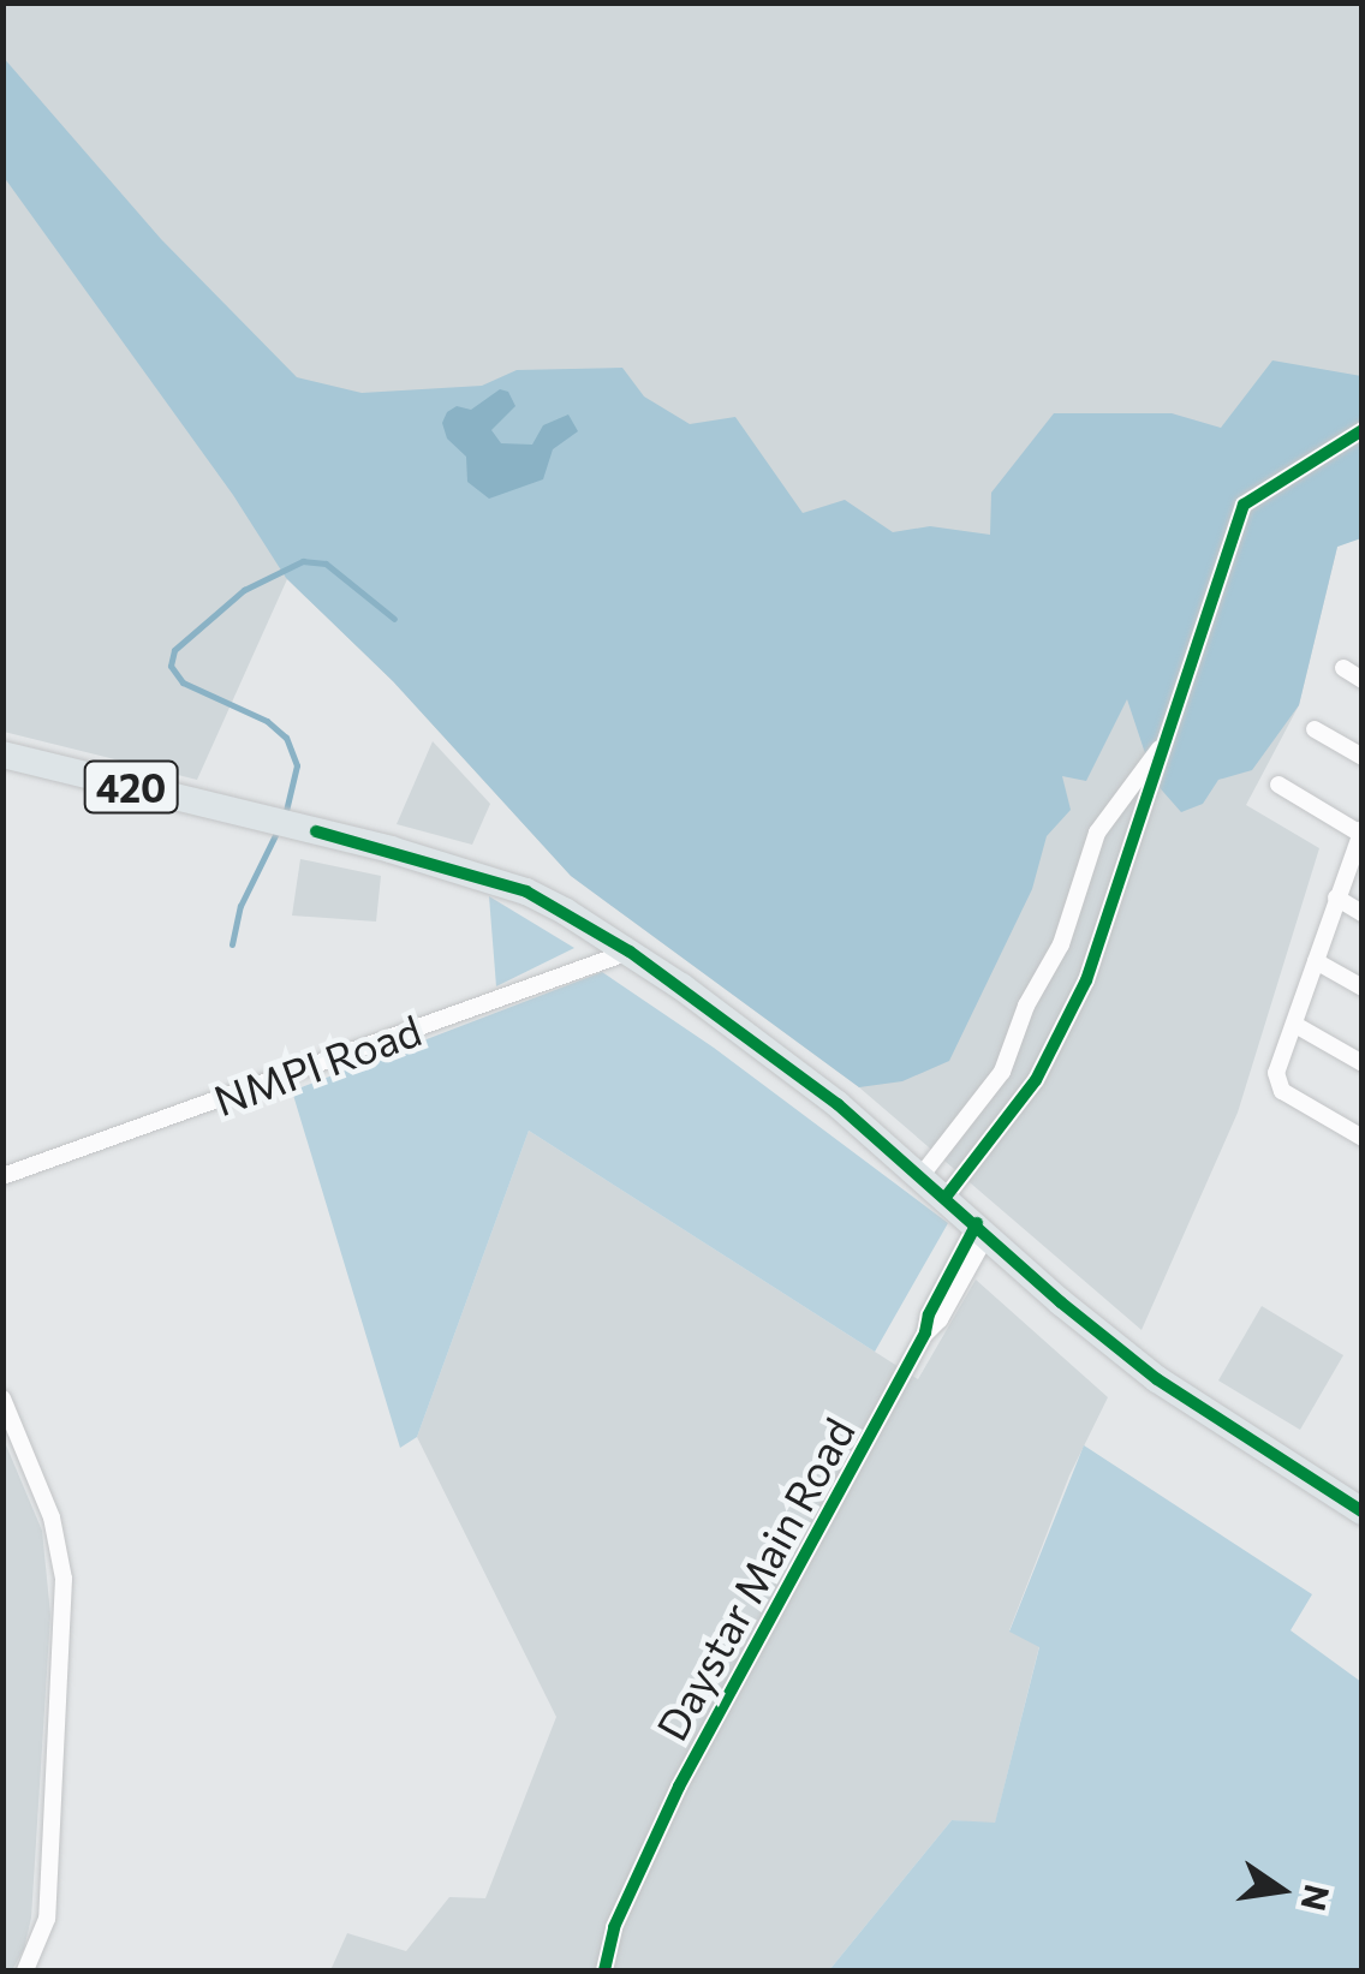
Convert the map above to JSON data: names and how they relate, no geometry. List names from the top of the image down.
{
  "streets": {
    "main road": ["420"],
    "street": ["NMPI Road", "Daystar Main Road"]
  },
  "crossings": [
    ["420", "NMPI Road"],
    ["420", "Daystar Main Road"]
  ],
  "north": "right"
}
